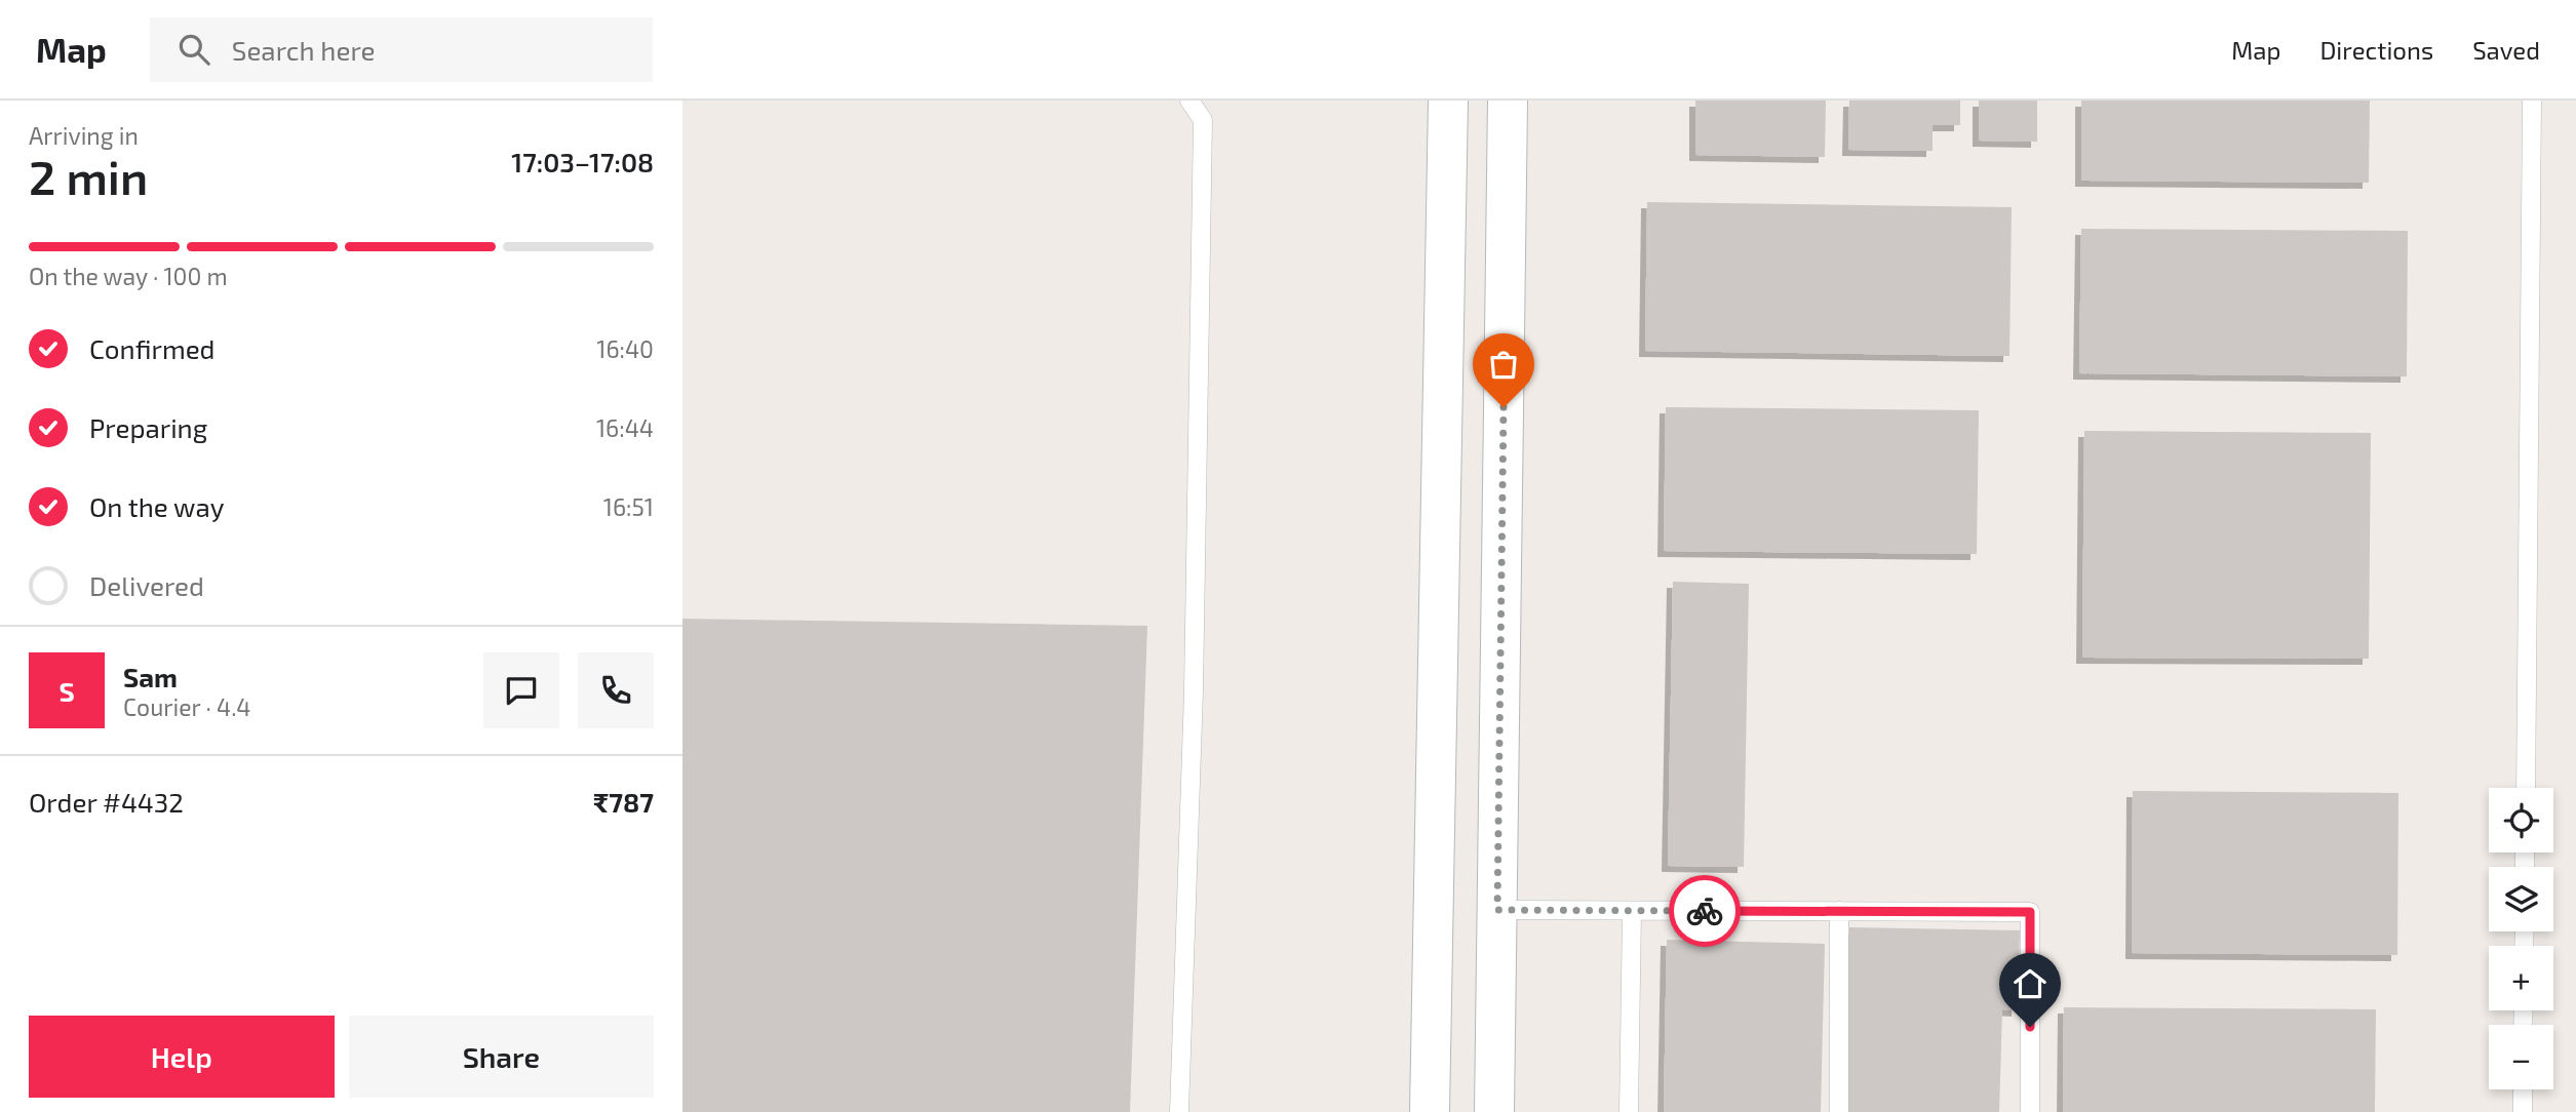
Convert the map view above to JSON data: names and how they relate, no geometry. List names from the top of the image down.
{
  "page": {
    "header": "Map",
    "search": "Search here",
    "nav": ["Map", "Directions", "Saved"],
    "heading": ["2 min", "Arriving in", "17:03–17:08"],
    "panel": [
      "Sam",
      "Courier · 4.4",
      "Order #4432",
      "₹787"
    ],
    "bar": "On the way · 100 m",
    "list": [
      ["Confirmed", "16:40"],
      ["Preparing", "16:44"],
      ["On the way", "16:51"],
      "Delivered"
    ],
    "round": "S",
    "map_buttons": ["+", "−"],
    "buttons": ["Help", "Share"]
  }
}
